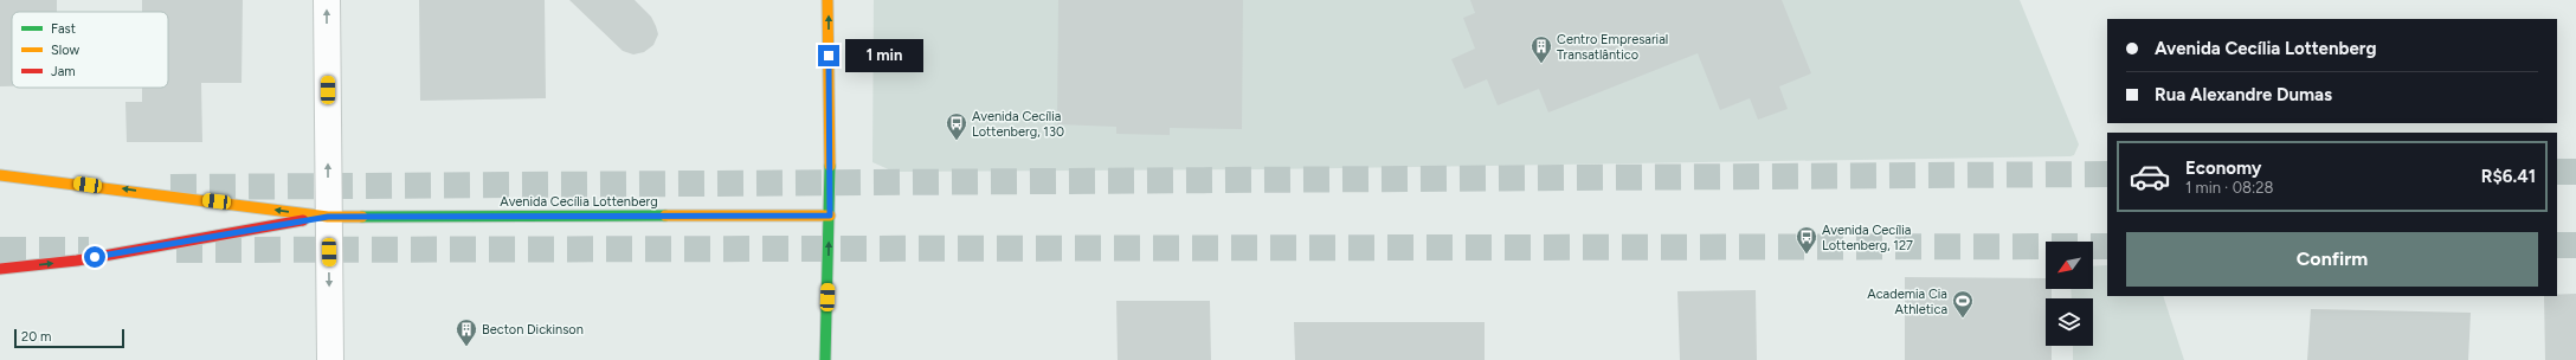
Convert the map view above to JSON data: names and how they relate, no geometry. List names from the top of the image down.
{
  "streets": {
    "main road": ["Avenida Cecília Lottenberg"]
  },
  "places": {
    "building": ["Centro Empresarial Transatlântico", "Becton Dickinson"],
    "bus stop": ["Avenida Cecília Lottenberg, 130", "Avenida Cecília Lottenberg, 127"],
    "sports": ["Academia Cia Athletica"]
  },
  "legend": ["Fast", "Slow", "Jam"],
  "scale_bar": "20 m",
  "north": "bottom left",
  "page": {
    "banner": ["Avenida Cecília Lottenberg", "Rua Alexandre Dumas"],
    "bubble": "1 min",
    "list": [
      {
        "name": "Economy",
        "note": "1 min · 08:28",
        "value": "R$6.41"
      }
    ],
    "buttons": "Confirm",
    "scale": "20 m"
  }
}
